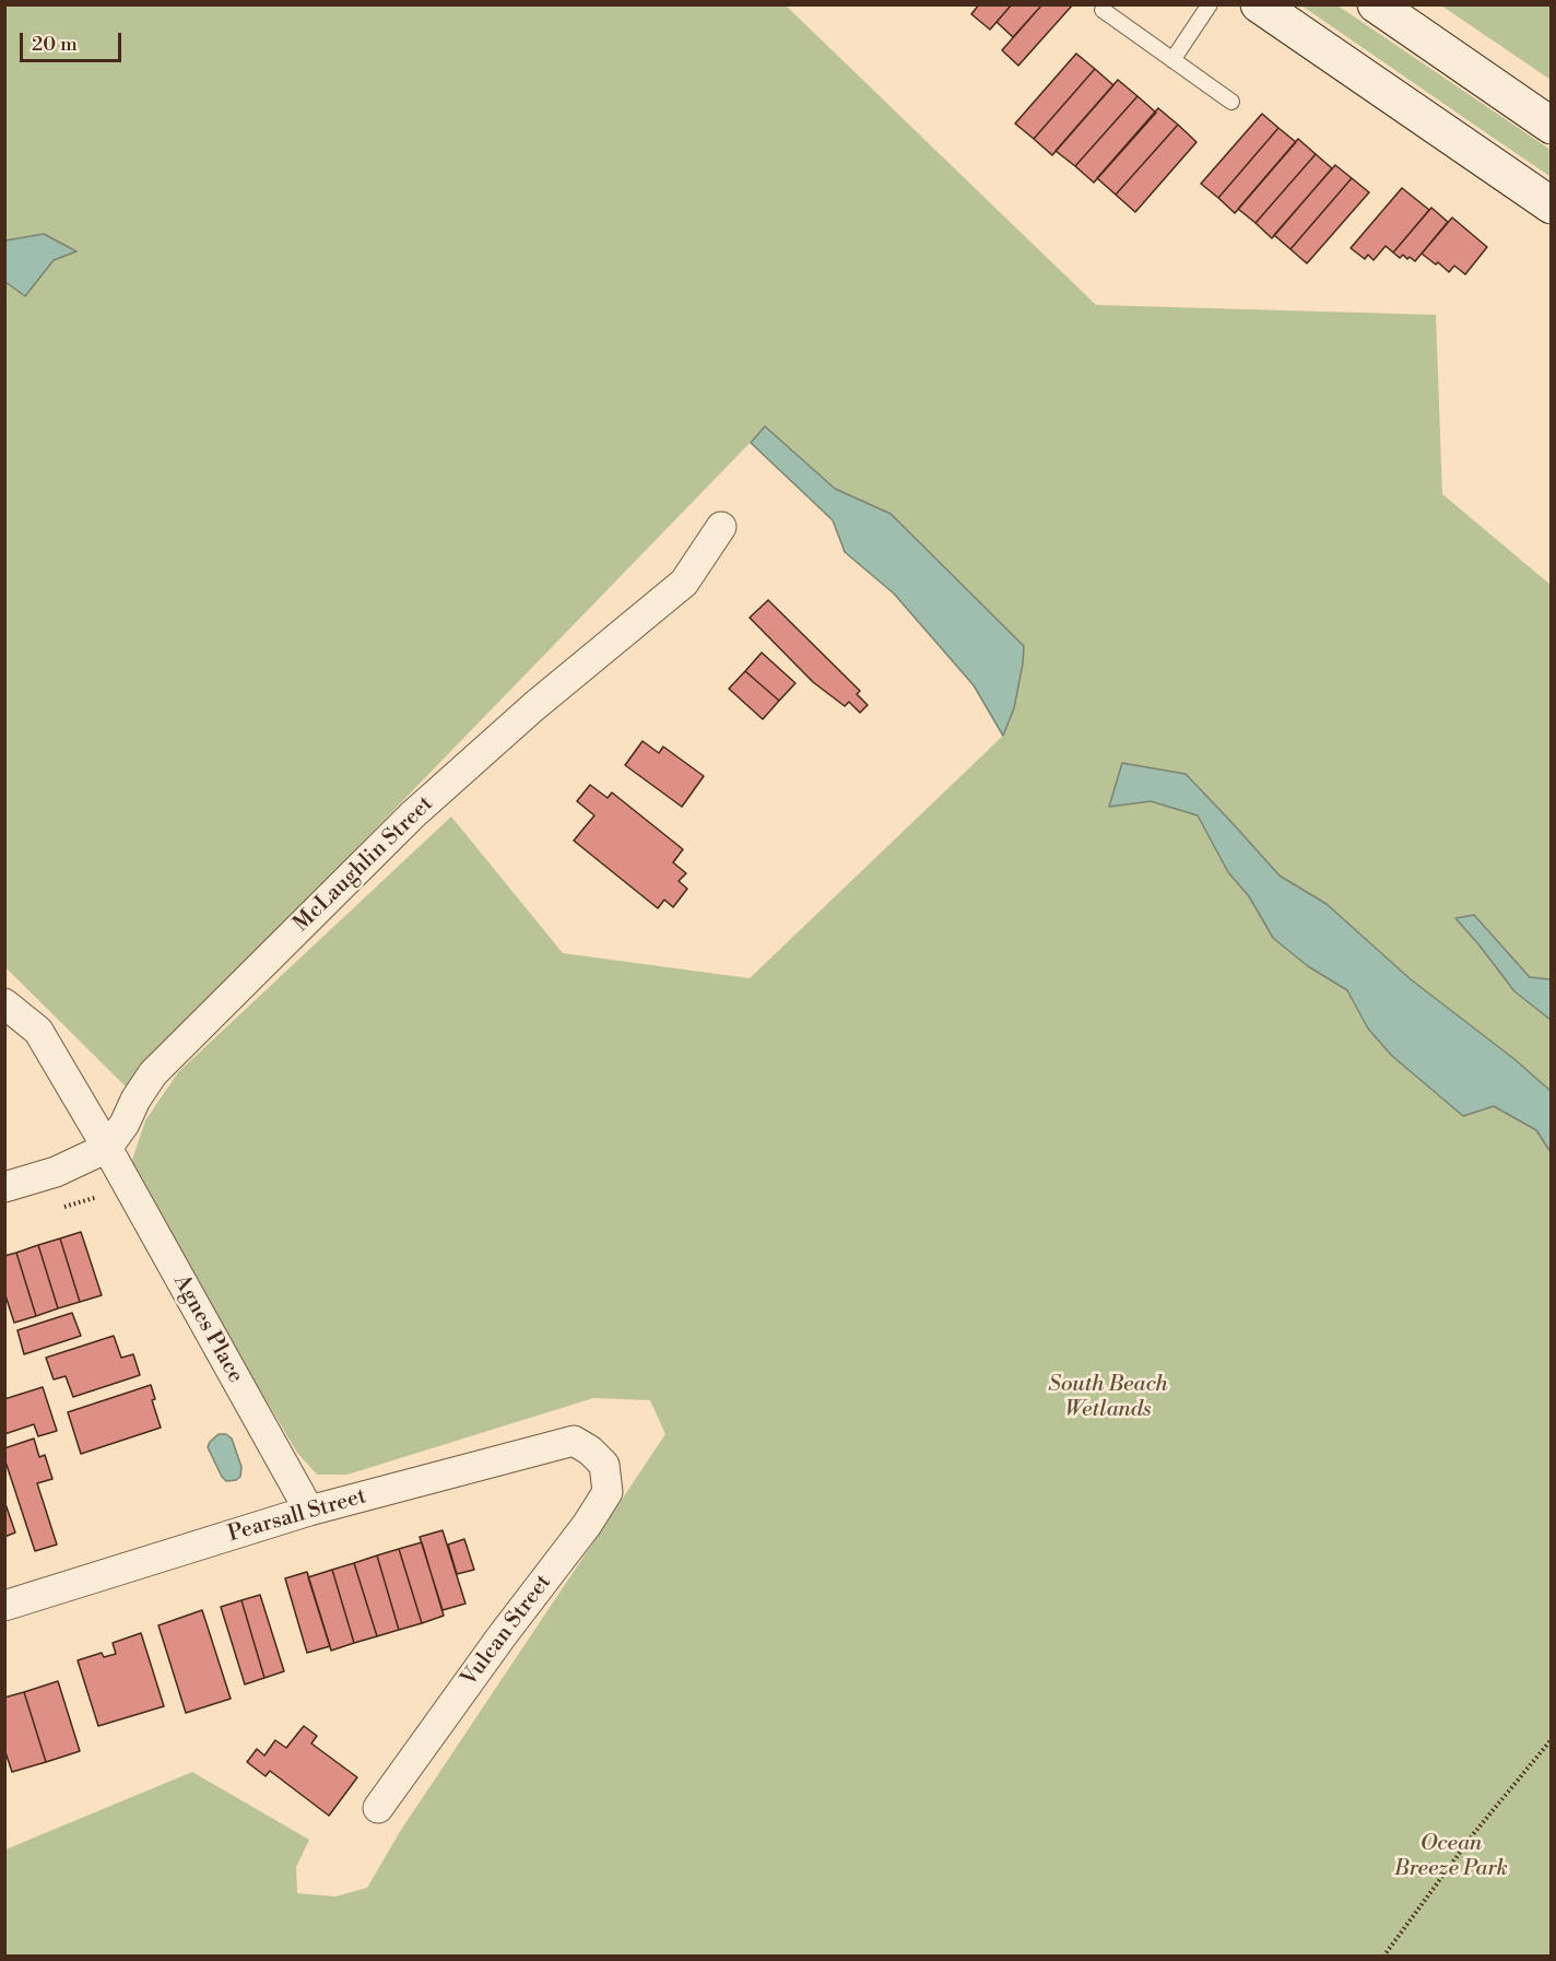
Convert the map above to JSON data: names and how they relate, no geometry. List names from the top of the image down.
{
  "streets": {
    "street": [
      "McLaughlin Street",
      "Agnes Place",
      "Pearsall Street",
      "Vulcan Street"
    ]
  },
  "crossings": [
    ["McLaughlin Street", "Agnes Place"],
    ["Agnes Place", "Pearsall Street"],
    ["Pearsall Street", "Vulcan Street"]
  ],
  "parks": ["South Beach Wetlands", "Ocean Breeze Park"],
  "scale_bar": "20 m"
}
